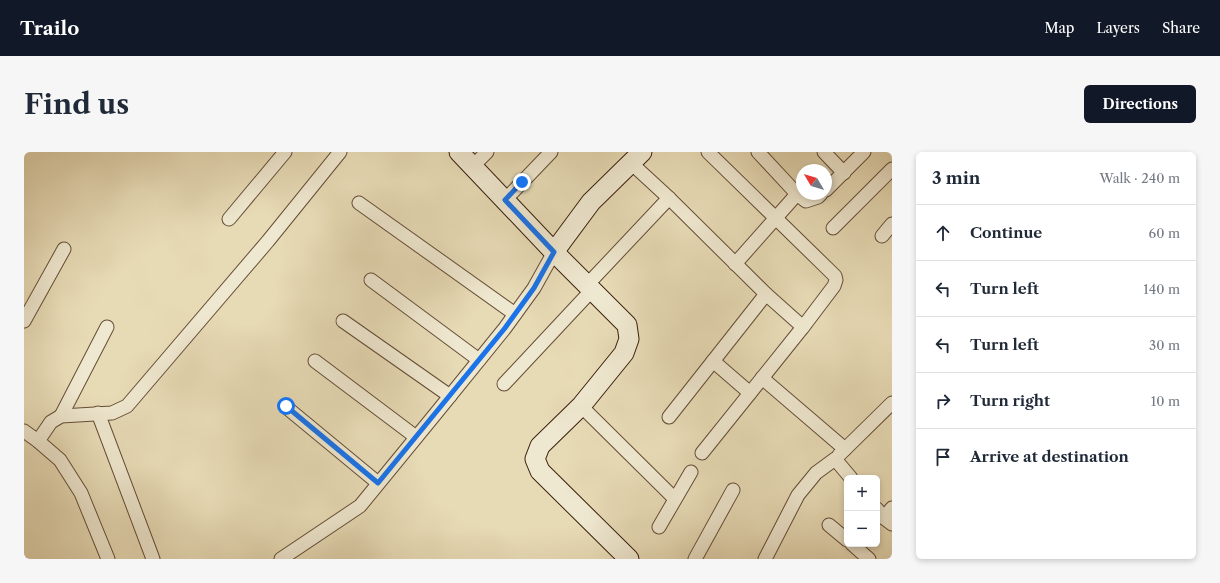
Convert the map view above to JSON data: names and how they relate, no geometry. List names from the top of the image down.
{
  "north": "top left",
  "page": {
    "header": "Trailo",
    "nav": ["Map", "Layers", "Share"],
    "buttons": "Directions",
    "title": "Find us",
    "heading": ["3 min", "Walk · 240 m"],
    "list": [
      ["Continue", "60 m"],
      ["Turn left", "140 m"],
      ["Turn left", "30 m"],
      ["Turn right", "10 m"],
      "Arrive at destination"
    ],
    "map_buttons": ["+", "−"]
  }
}
